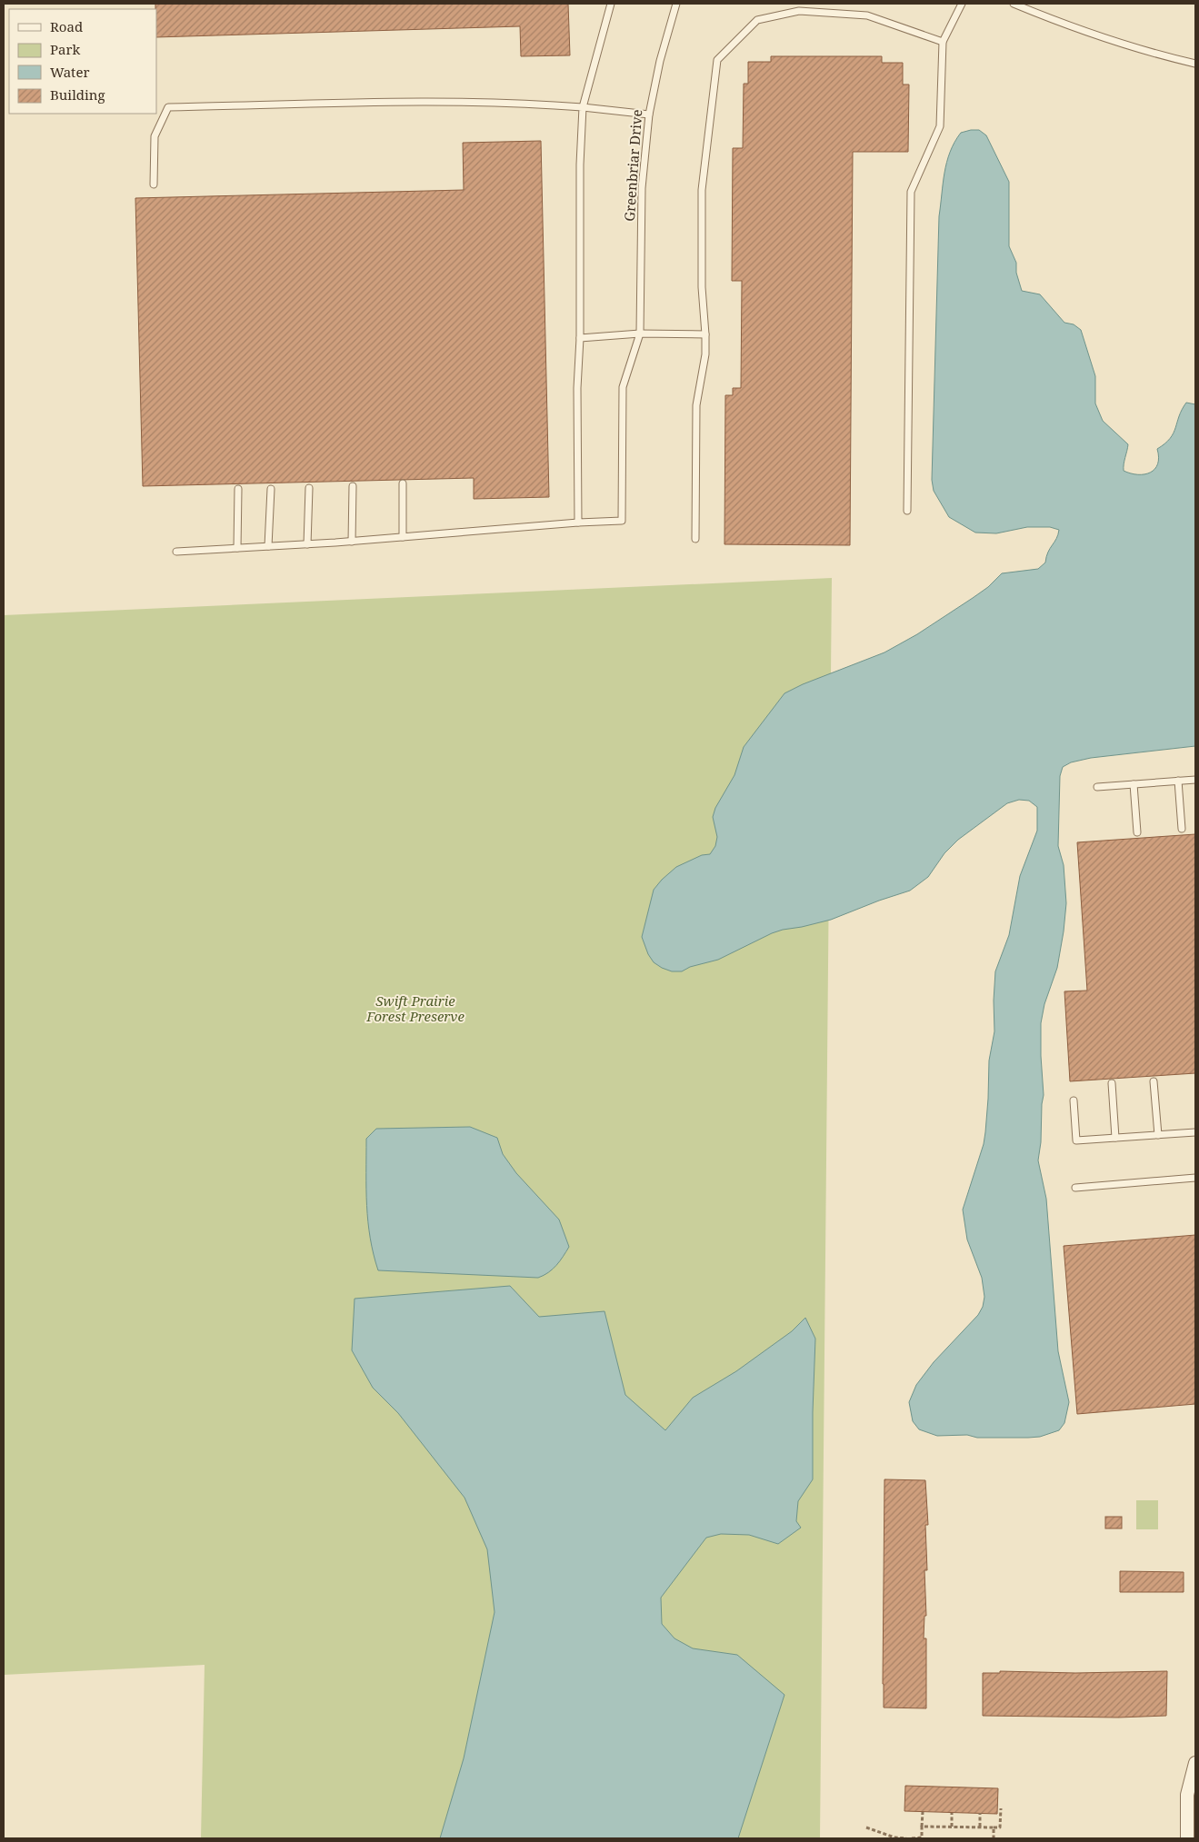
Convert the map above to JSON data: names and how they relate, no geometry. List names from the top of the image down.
{
  "streets": {
    "lane": ["Greenbriar Drive"]
  },
  "parks": ["Swift Prairie Forest Preserve"],
  "legend": [
    "Road",
    "Park",
    "Water",
    "Building"
  ]
}
